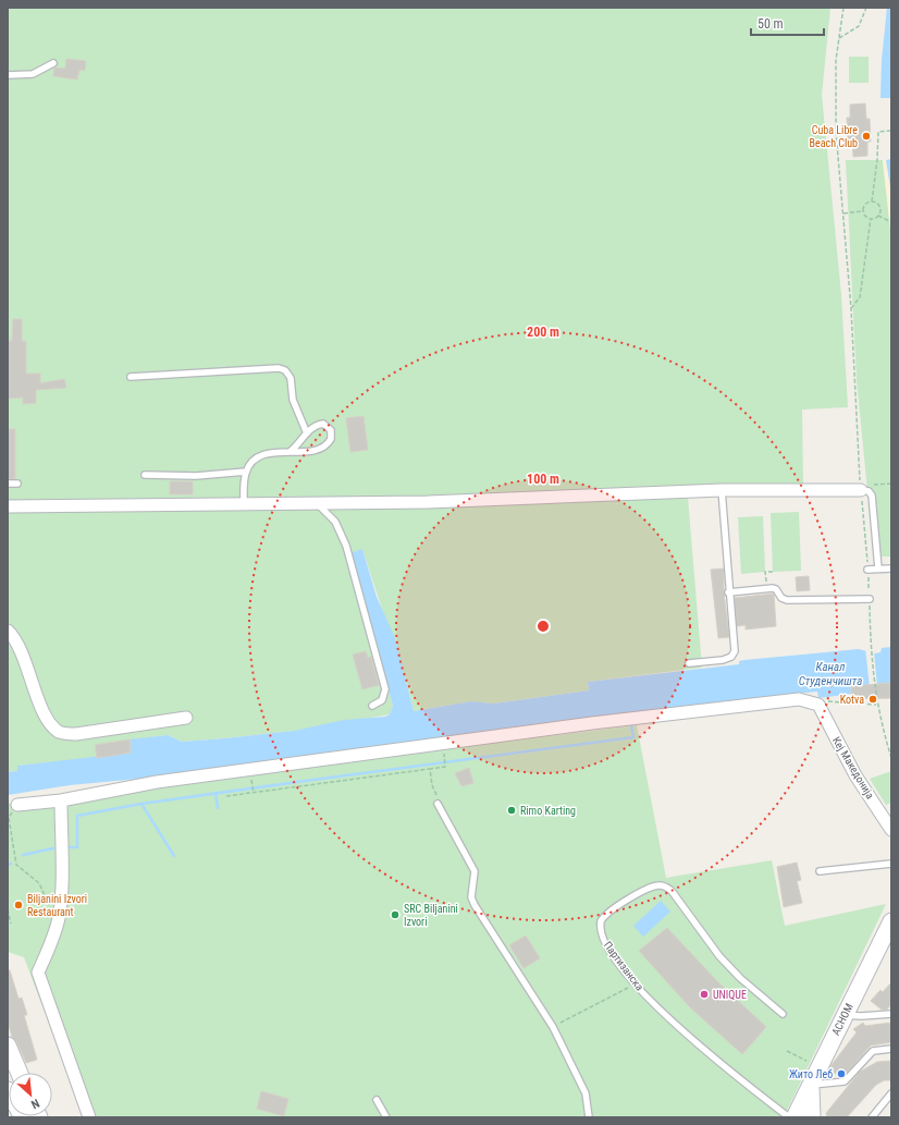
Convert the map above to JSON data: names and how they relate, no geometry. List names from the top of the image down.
{
  "streets": {
    "street": ["Кеј Македонија", "АСНОМ"],
    "lane": ["Партизанска"]
  },
  "water": ["Канал Студенчишта"],
  "places": [
    "Cuba Libre Beach Club",
    "Kotva",
    "Rimo Karting",
    "Biljanini Izvori Restaurant",
    "SRC Biljanini Izvori",
    "UNIQUE",
    "Жито Леб"
  ],
  "scale_bar": "50 m",
  "north": "bottom right",
  "rings": ["200 m", "100 m"]
}
